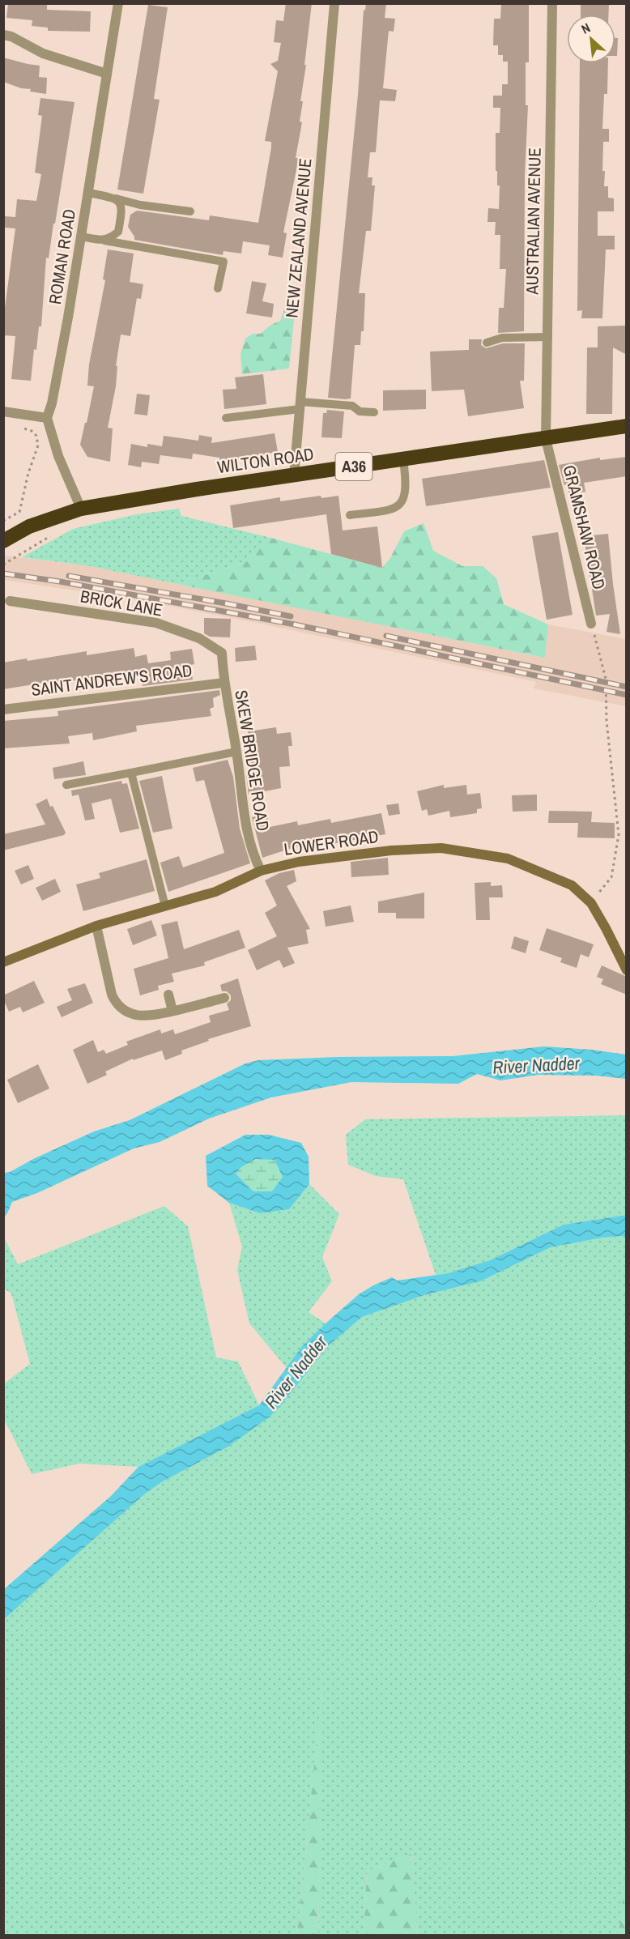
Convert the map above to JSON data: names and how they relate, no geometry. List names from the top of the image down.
{
  "streets": {
    "highway": ["WILTON ROAD", "A36"],
    "street": [
      "AUSTRALIAN AVENUE",
      "NEW ZEALAND AVENUE",
      "ROMAN ROAD",
      "GRAMSHAW ROAD",
      "BRICK LANE",
      "SAINT ANDREW'S ROAD",
      "SKEW BRIDGE ROAD",
      "LOWER ROAD"
    ]
  },
  "crossings": [
    ["AUSTRALIAN AVENUE", "WILTON ROAD"],
    ["AUSTRALIAN AVENUE", "GRAMSHAW ROAD"],
    ["NEW ZEALAND AVENUE", "WILTON ROAD"],
    ["WILTON ROAD", "GRAMSHAW ROAD"],
    ["BRICK LANE", "SAINT ANDREW'S ROAD"],
    ["BRICK LANE", "SKEW BRIDGE ROAD"],
    ["SAINT ANDREW'S ROAD", "SKEW BRIDGE ROAD"],
    ["SKEW BRIDGE ROAD", "LOWER ROAD"]
  ],
  "water": ["River Nadder"],
  "north": "top left"
}
